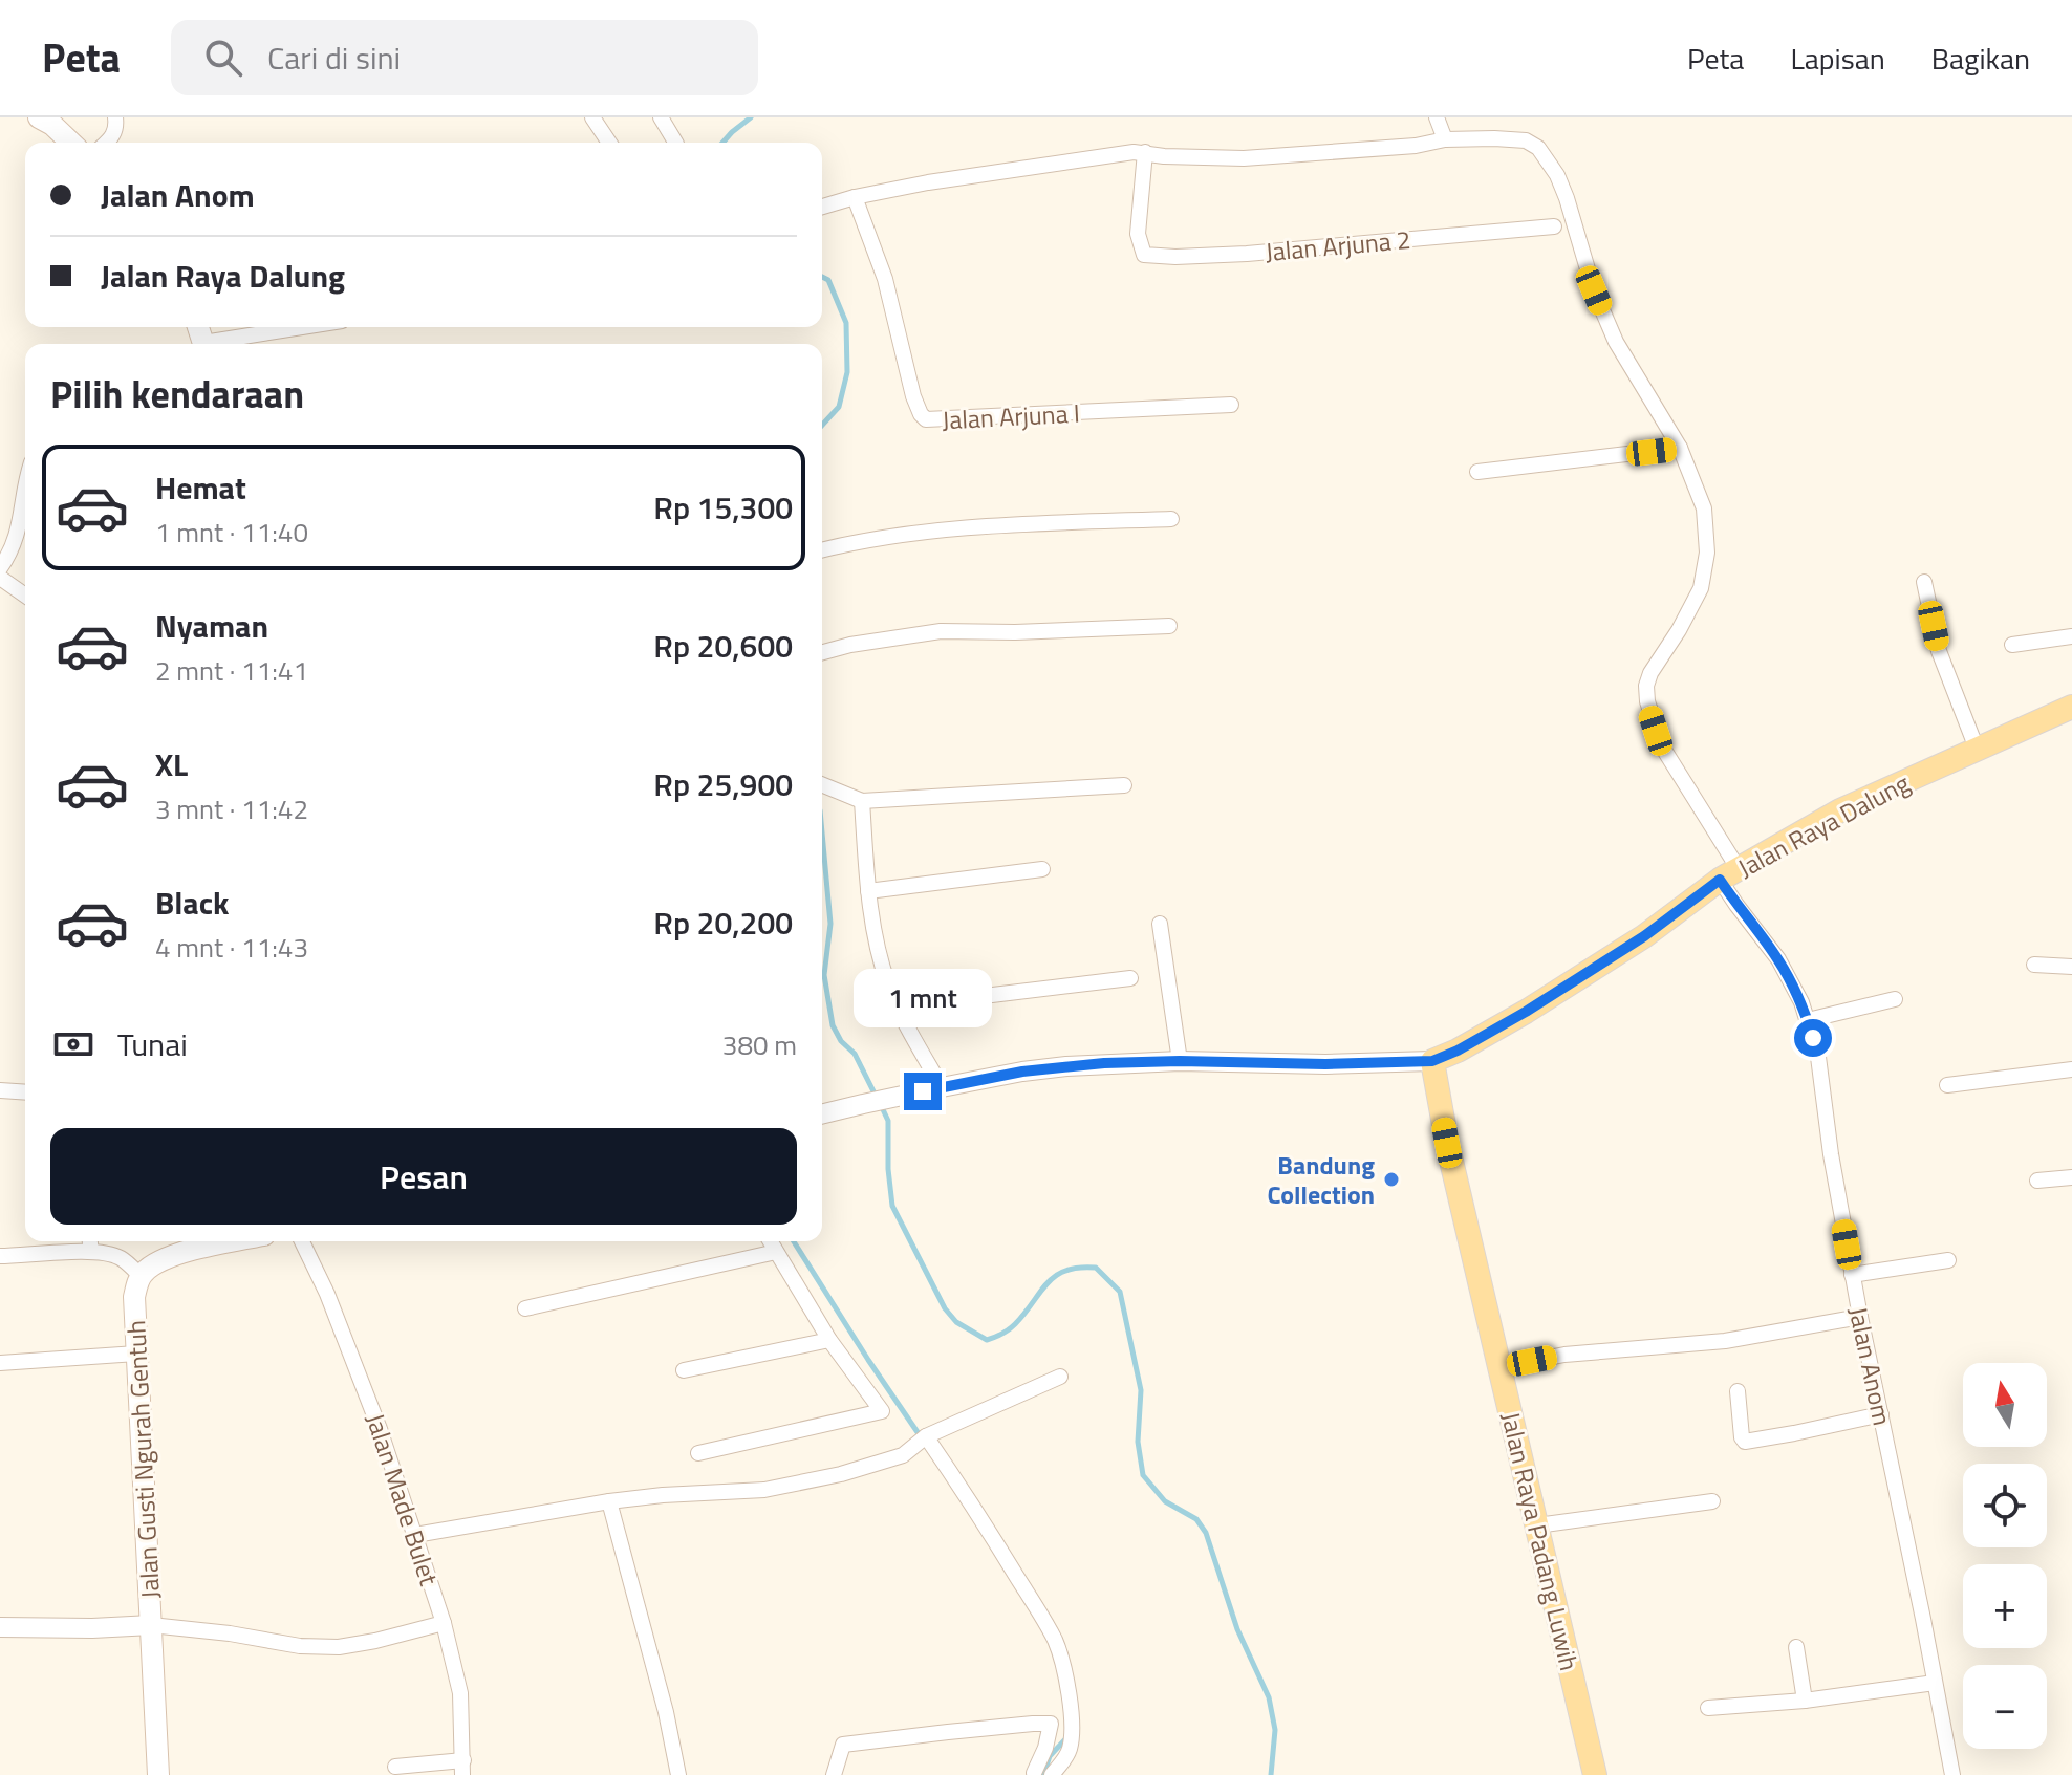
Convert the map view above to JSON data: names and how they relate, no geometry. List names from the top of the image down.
{
  "streets": {
    "main road": ["Jalan Raya Dalung", "Jalan Gusti Ngurah Gentuh", "Jalan Raya Padang Luwih"],
    "street": [
      "Jalan Arjuna 2",
      "Jalan Arjuna I",
      "Jalan Anom",
      "Jalan Made Bulet"
    ]
  },
  "crossings": [
    ["Jalan Arjuna 2", "Jalan Anom"],
    ["Jalan Arjuna I", "Jalan Anom"],
    ["Jalan Raya Dalung", "Jalan Anom"],
    ["Jalan Raya Dalung", "Jalan Raya Padang Luwih"]
  ],
  "places": ["Bandung Collection"],
  "north": "top",
  "page": {
    "header": "Peta",
    "search": "Cari di sini",
    "nav": ["Peta", "Lapisan", "Bagikan"],
    "banner": ["Jalan Anom", "Jalan Raya Dalung"],
    "heading": "Pilih kendaraan",
    "list": [
      {
        "name": "Hemat",
        "note": "1 mnt · 11:40",
        "value": "Rp 15,300"
      },
      {
        "name": "Nyaman",
        "note": "2 mnt · 11:41",
        "value": "Rp 20,600"
      },
      {
        "name": "XL",
        "note": "3 mnt · 11:42",
        "value": "Rp 25,900"
      },
      {
        "name": "Black",
        "note": "4 mnt · 11:43",
        "value": "Rp 20,200"
      }
    ],
    "bubble": "1 mnt",
    "pay": ["Tunai", "380 m"],
    "buttons": "Pesan",
    "map_buttons": ["+", "−"]
  }
}
